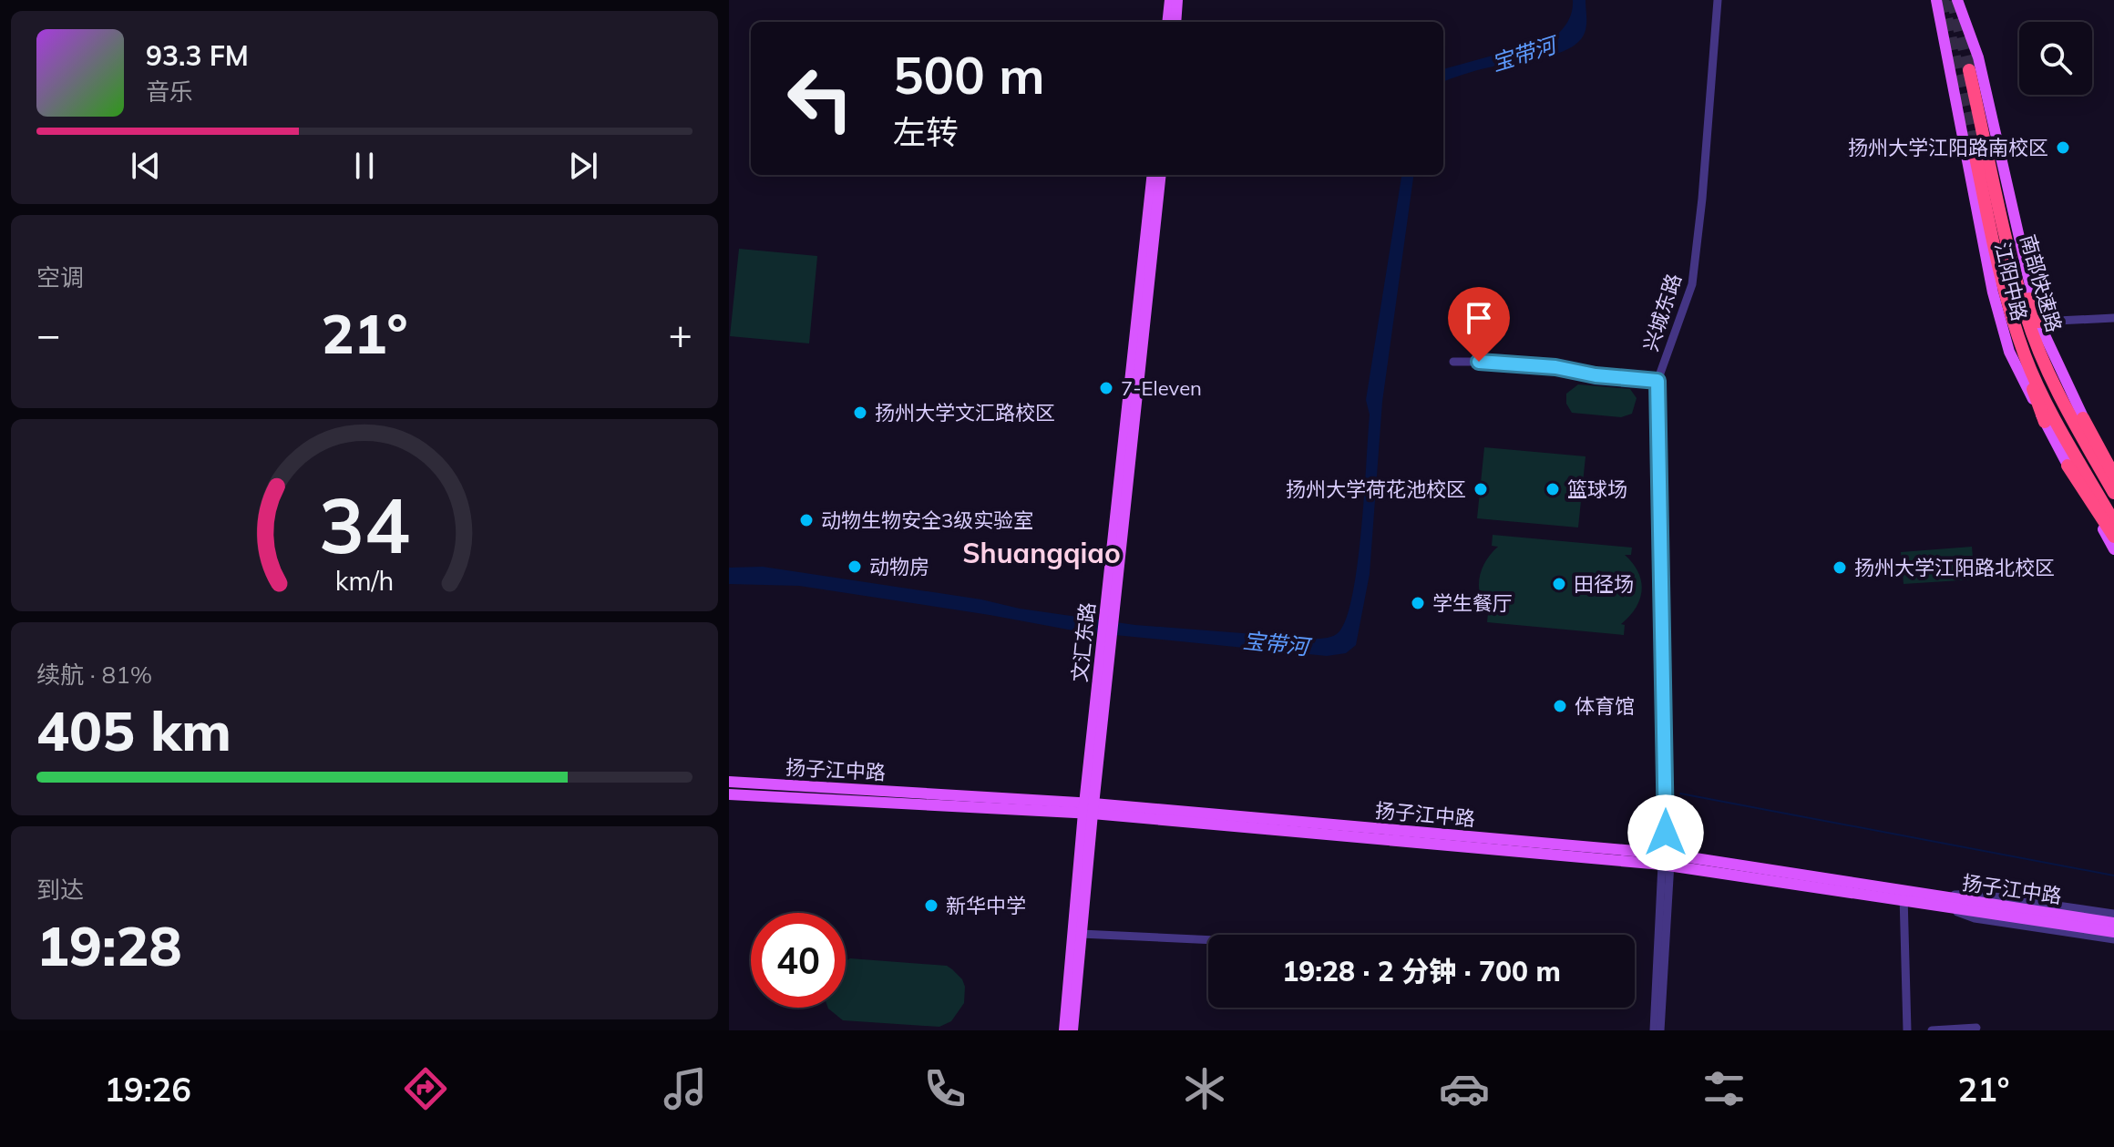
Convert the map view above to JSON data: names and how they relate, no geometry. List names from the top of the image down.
{
  "streets": {
    "highway": ["南部快速路"],
    "main road": ["江阳中路", "文汇东路", "扬子江中路"],
    "street": ["兴城东路"]
  },
  "crossings": [
    ["兴城东路", "扬子江中路"],
    ["文汇东路", "扬子江中路"]
  ],
  "districts": ["Shuangqiao"],
  "water": ["宝带河"],
  "places": [
    "扬州大学江阳路南校区",
    "7-Eleven",
    "扬州大学文汇路校区",
    "扬州大学荷花池校区",
    "篮球场",
    "动物生物安全3级实验室",
    "动物房",
    "扬州大学江阳路北校区",
    "田径场",
    "学生餐厅",
    "体育馆",
    "新华中学"
  ],
  "page": {
    "turn": ["500 m", "左转"],
    "song": ["93.3 FM", "音乐"],
    "tile": [
      "空调",
      ["续航 · 81%", "405 km"],
      ["到达", "19:28"]
    ],
    "heat": ["−", "21°", "+"],
    "limit": "40",
    "trip": "19:28 · 2 分钟 · 700 m",
    "tabs": ["19:26", "21°"],
    "gauge": ["34", "km/h"]
  }
}
